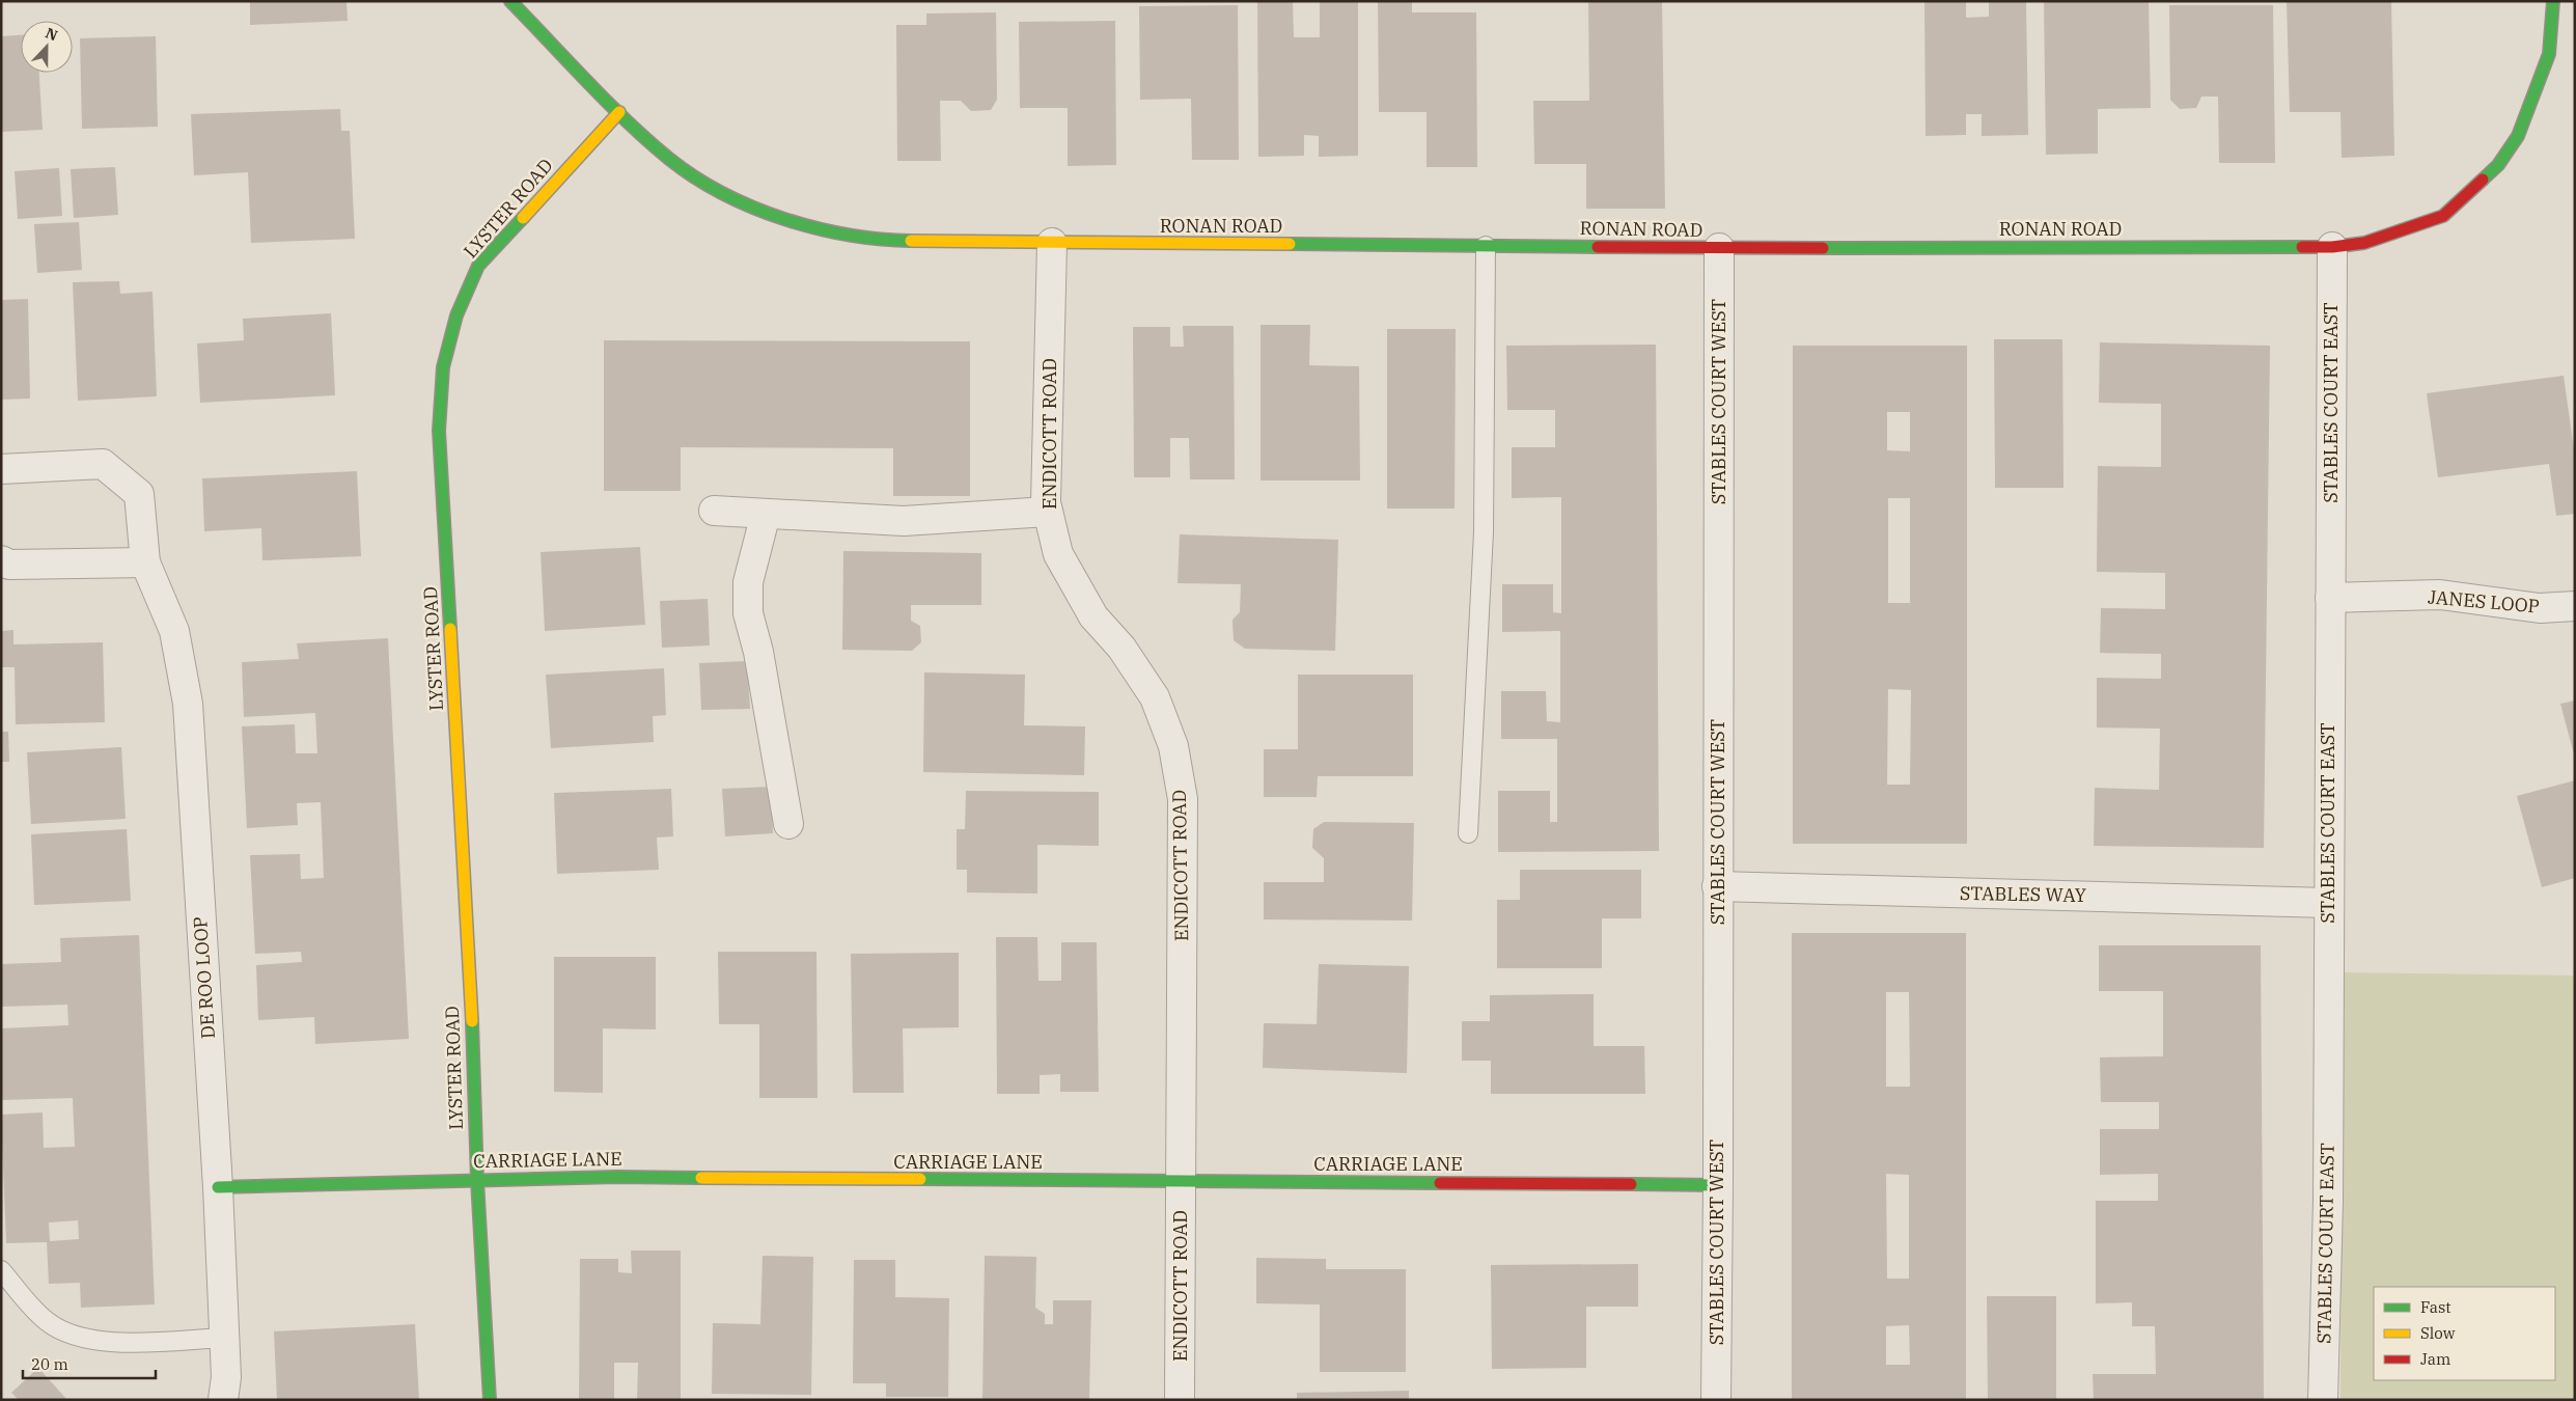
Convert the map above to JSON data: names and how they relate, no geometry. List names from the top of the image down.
{
  "streets": {
    "street": [
      "LYSTER ROAD",
      "RONAN ROAD",
      "STABLES COURT WEST",
      "STABLES COURT EAST",
      "ENDICOTT ROAD",
      "JANES LOOP",
      "STABLES WAY",
      "DE ROO LOOP",
      "CARRIAGE LANE"
    ]
  },
  "crossings": [
    ["LYSTER ROAD", "RONAN ROAD"],
    ["LYSTER ROAD", "CARRIAGE LANE"],
    ["RONAN ROAD", "STABLES COURT WEST"],
    ["RONAN ROAD", "STABLES COURT EAST"],
    ["RONAN ROAD", "ENDICOTT ROAD"],
    ["STABLES COURT WEST", "STABLES WAY"],
    ["STABLES COURT WEST", "CARRIAGE LANE"],
    ["STABLES COURT EAST", "JANES LOOP"],
    ["STABLES COURT EAST", "STABLES WAY"],
    ["ENDICOTT ROAD", "CARRIAGE LANE"],
    ["DE ROO LOOP", "CARRIAGE LANE"]
  ],
  "legend": ["Fast", "Slow", "Jam"],
  "scale_bar": "20 m",
  "north": "top"
}
